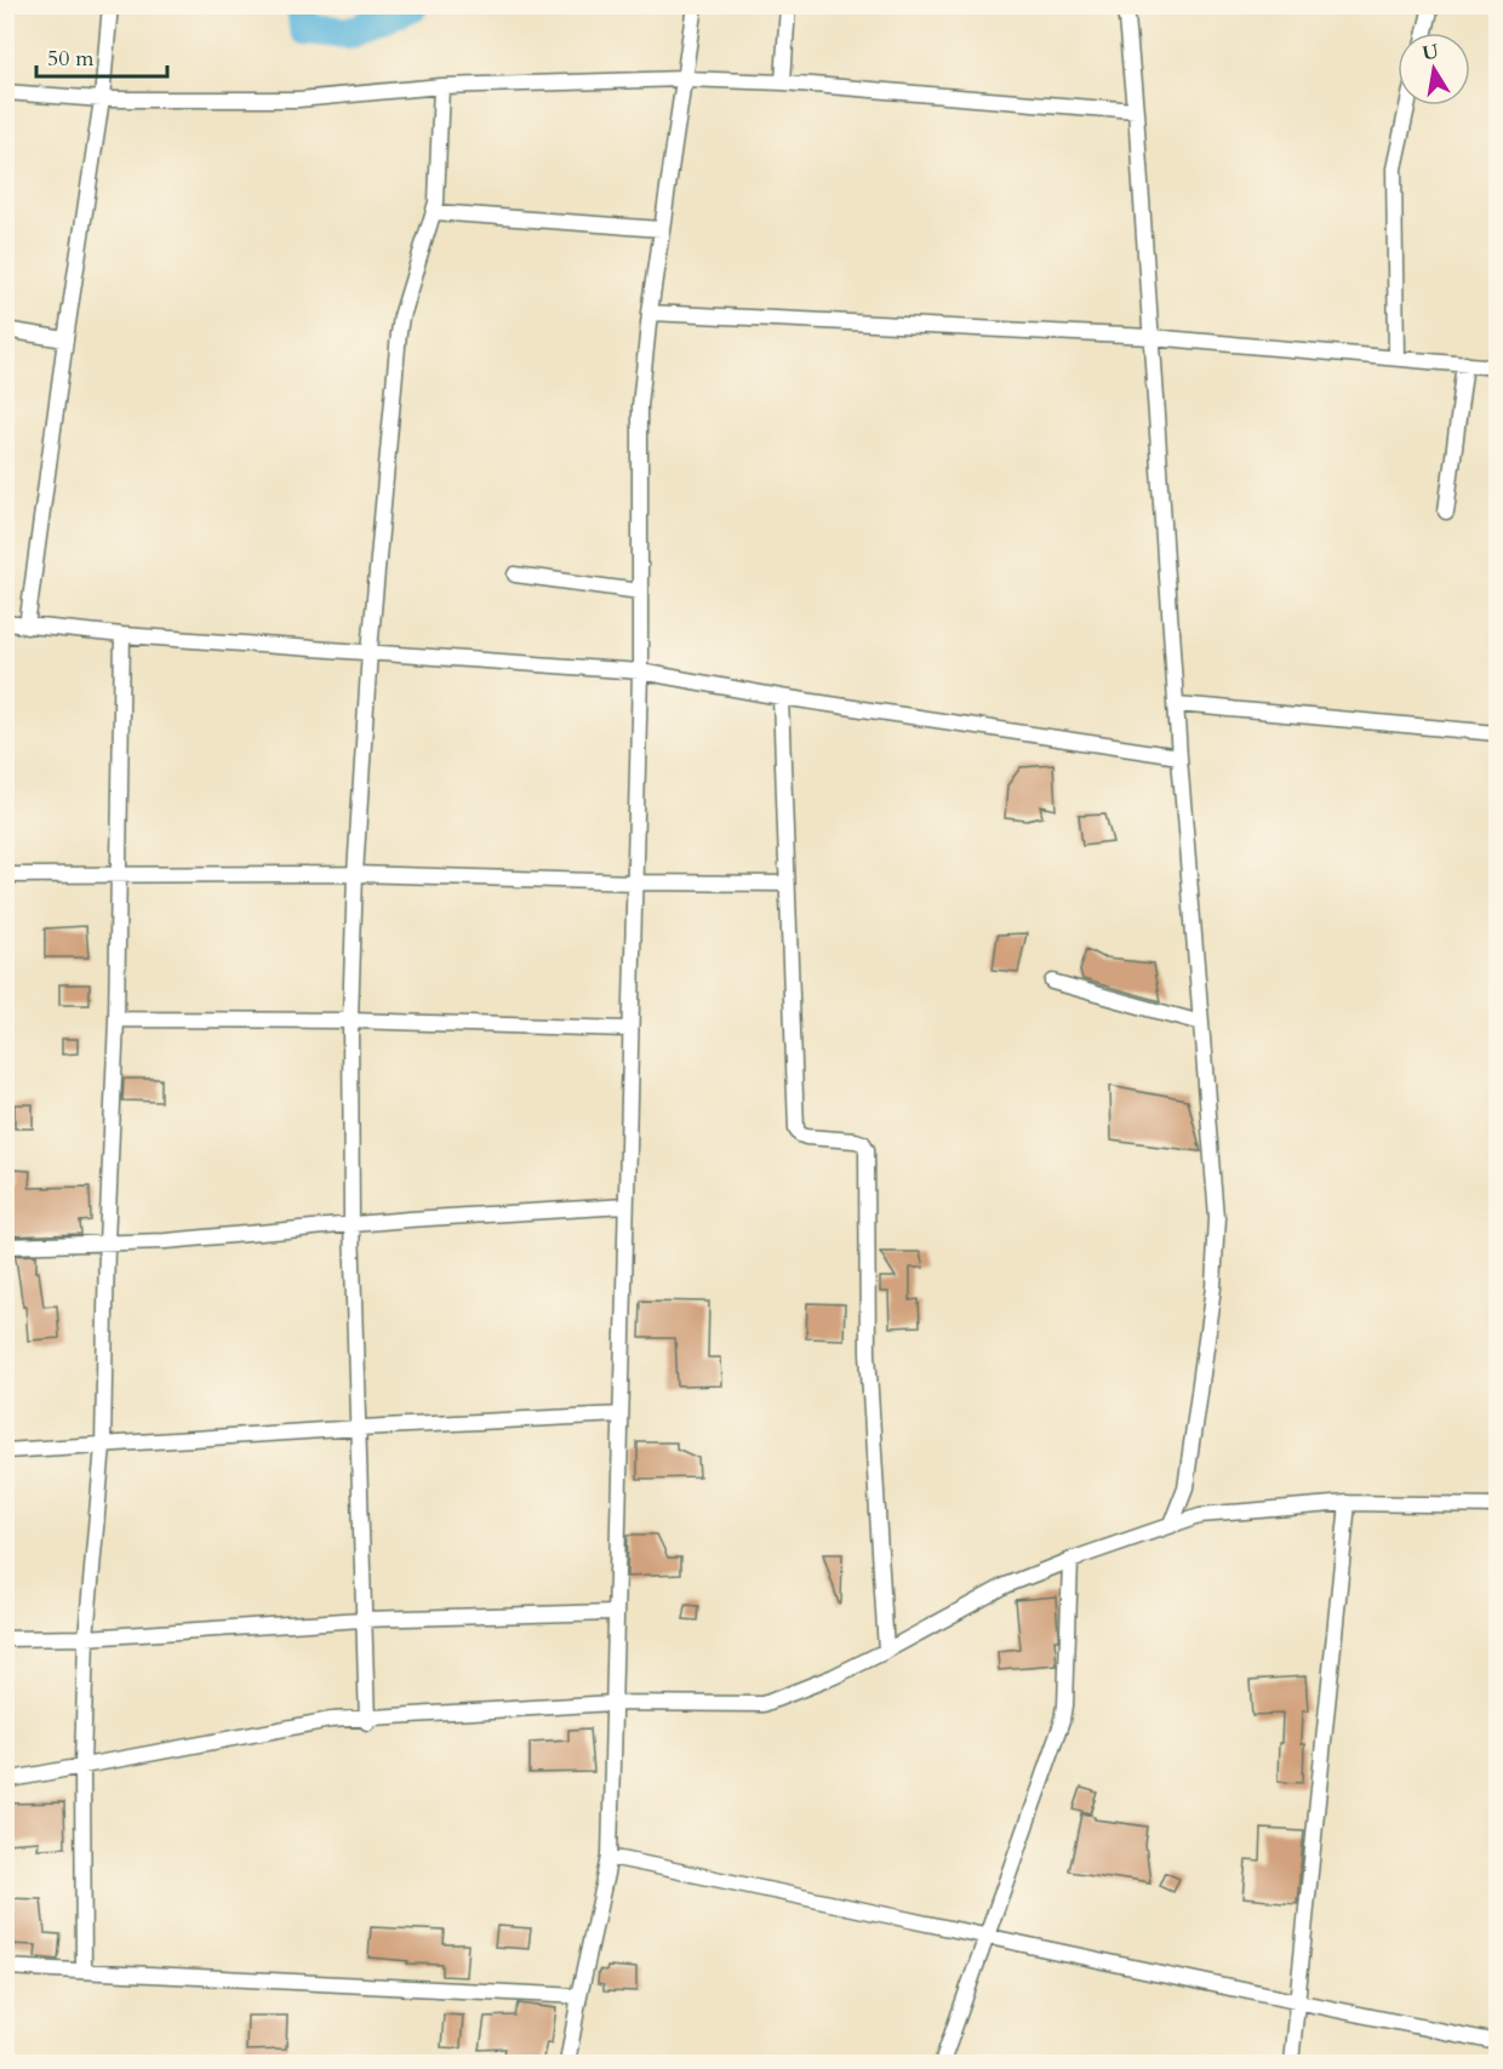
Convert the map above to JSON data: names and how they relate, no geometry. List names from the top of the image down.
{
  "scale_bar": "50 m",
  "north": "top"
}
